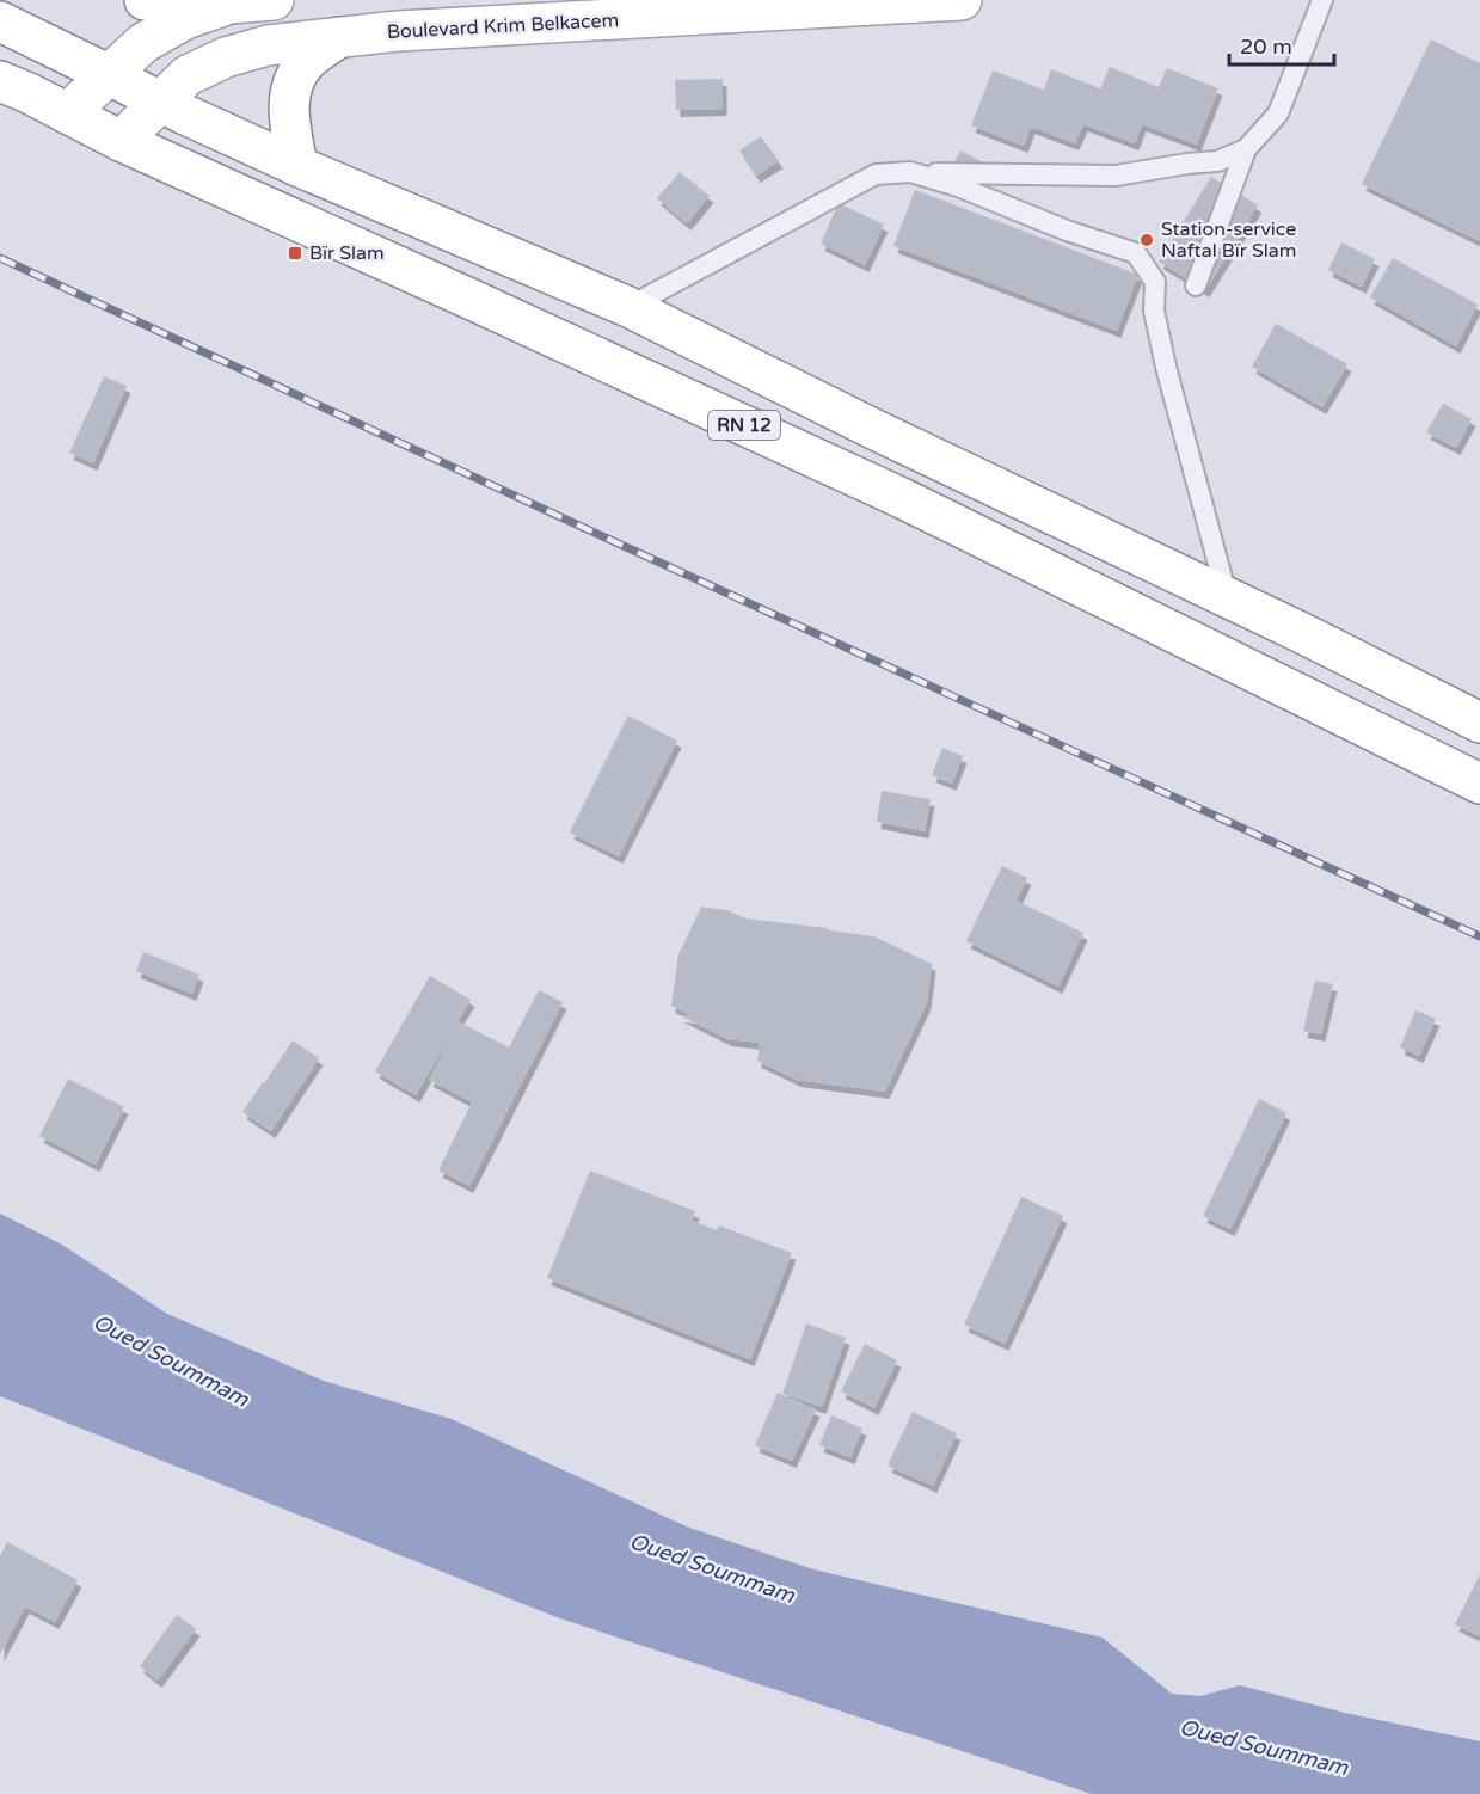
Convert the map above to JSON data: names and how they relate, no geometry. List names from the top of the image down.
{
  "streets": {
    "main road": ["Boulevard Krim Belkacem", "RN 12"]
  },
  "crossings": [
    ["Boulevard Krim Belkacem", "RN 12"]
  ],
  "water": ["Oued Soummam"],
  "places": {
    "other": ["Station-service Naftal Bïr Slam"],
    "transit": ["Bïr Slam"]
  },
  "scale_bar": "20 m"
}
